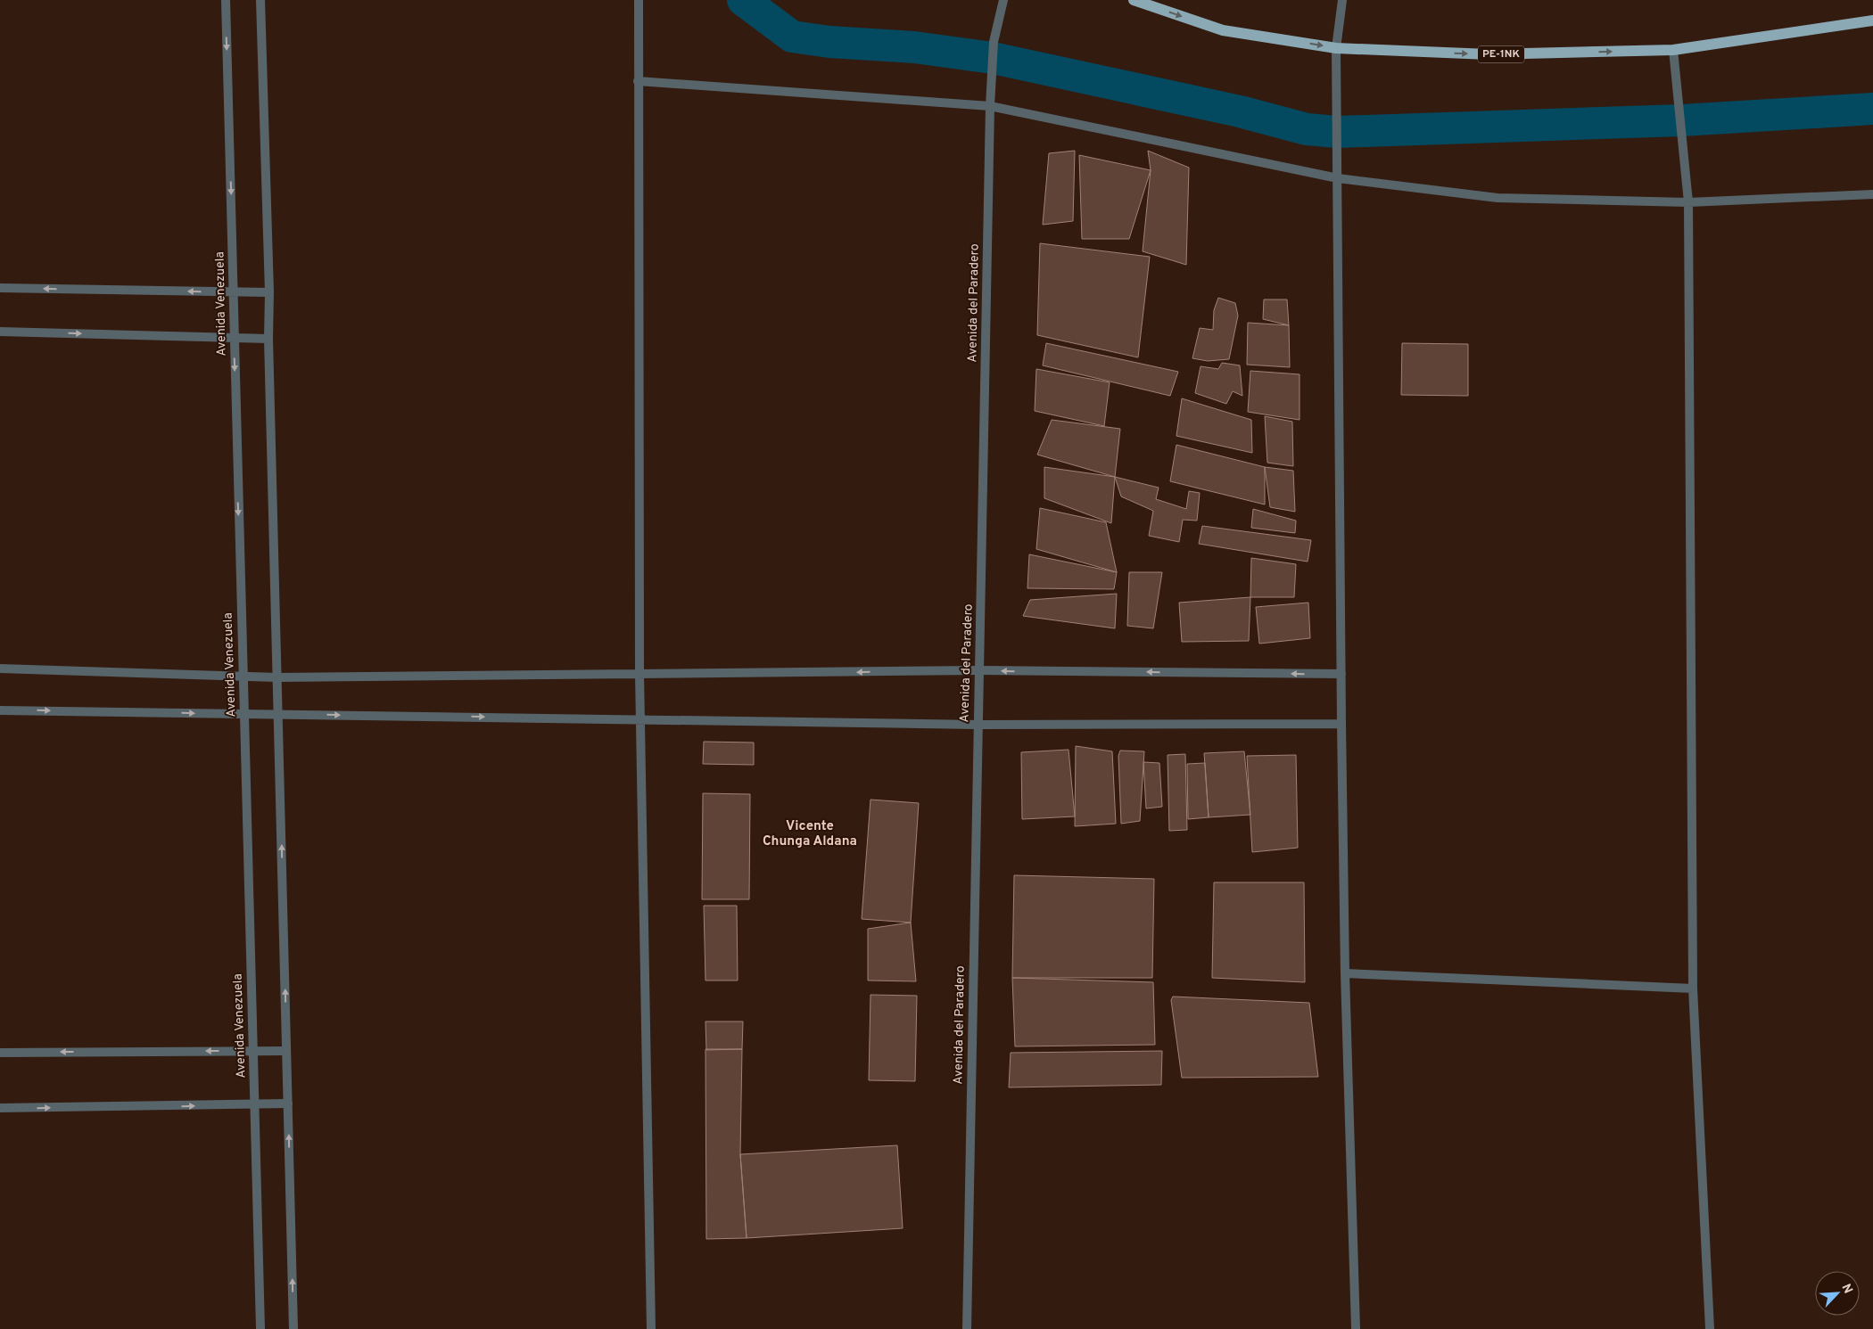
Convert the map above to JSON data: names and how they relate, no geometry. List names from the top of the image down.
{
  "streets": {
    "main road": ["PE-1NK"],
    "street": ["Avenida del Paradero", "Avenida Venezuela"]
  },
  "districts": ["Vicente Chunga Aldana"],
  "north": "top right"
}
